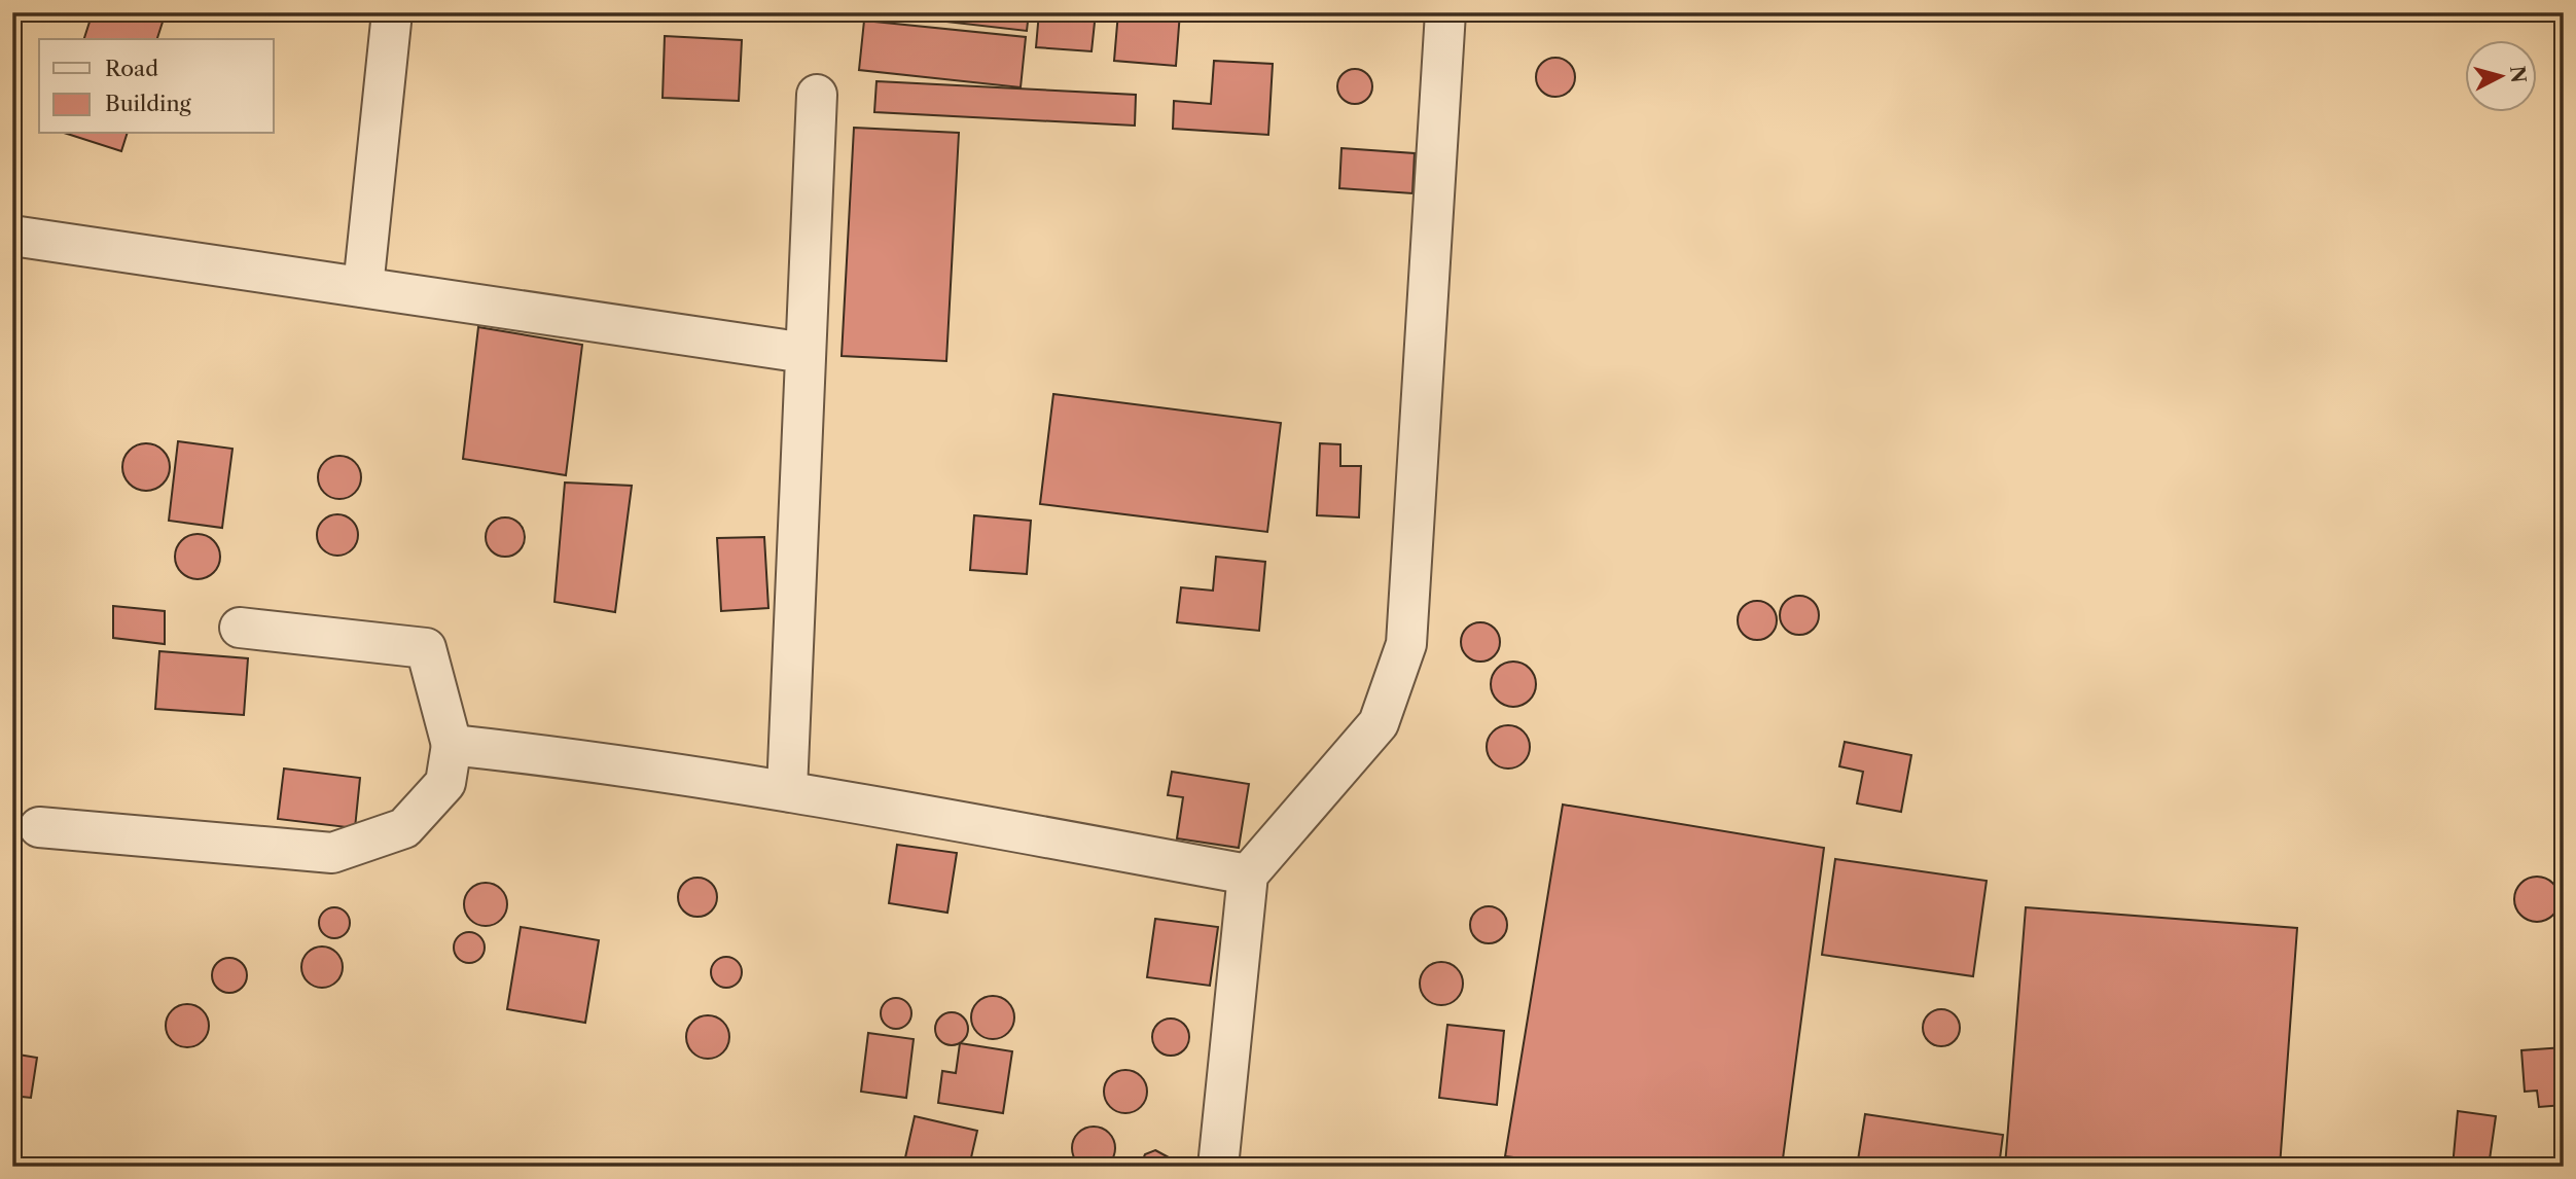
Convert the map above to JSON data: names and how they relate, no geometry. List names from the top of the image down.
{
  "legend": ["Road", "Building"],
  "north": "right"
}
